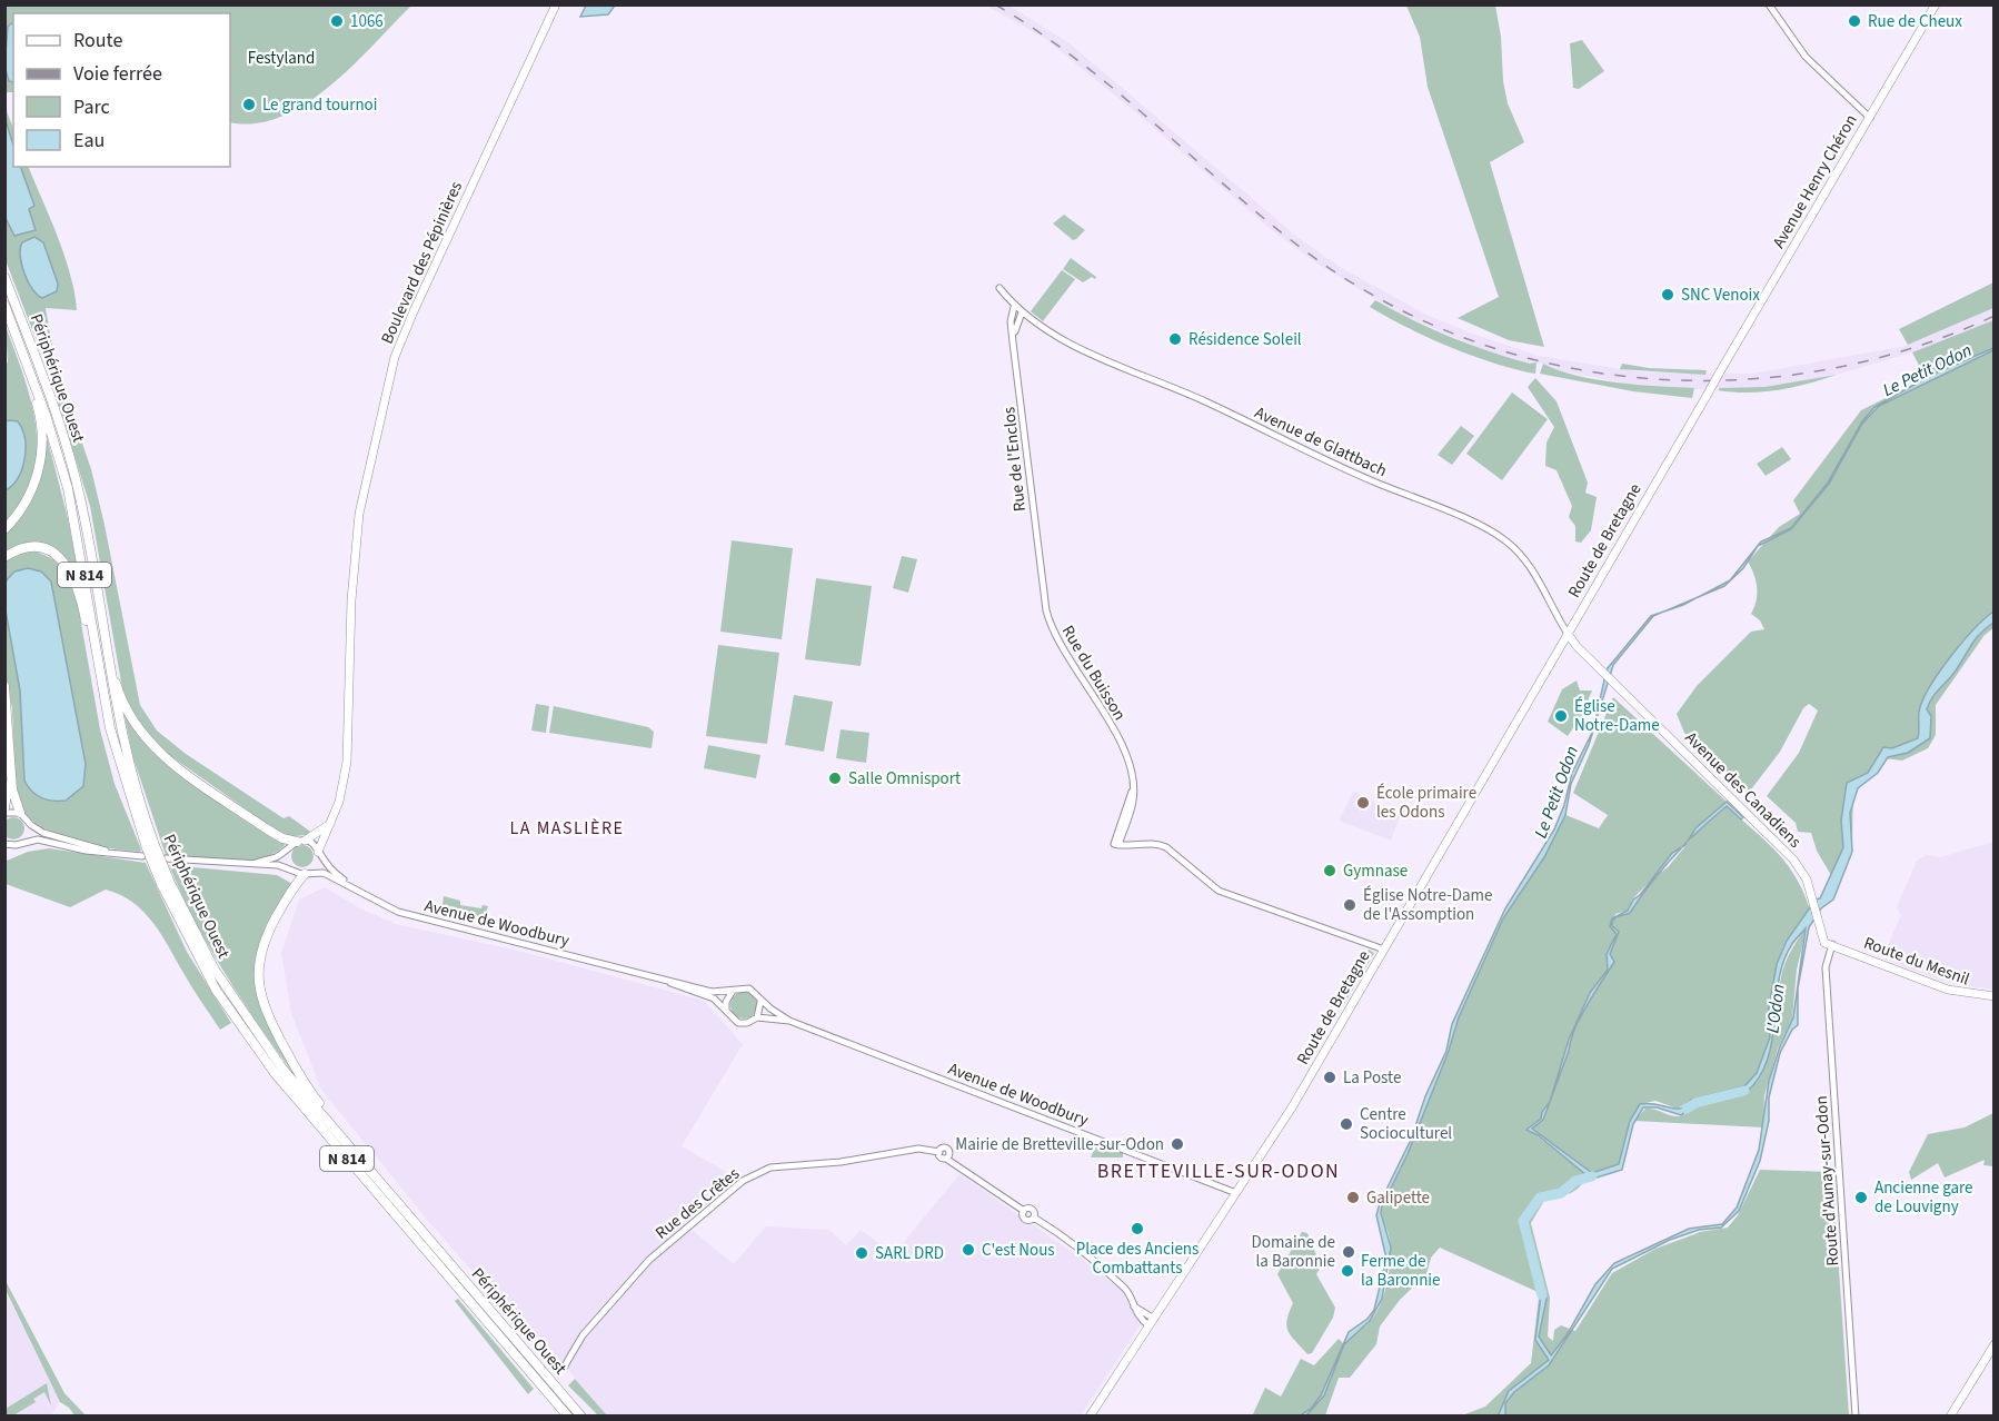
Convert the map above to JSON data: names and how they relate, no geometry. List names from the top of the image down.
{
  "streets": {
    "highway": ["Périphérique Ouest", "N 814"],
    "main road": [
      "Avenue Henry Chéron",
      "Boulevard des Pépinières",
      "Route de Bretagne",
      "Avenue des Canadiens",
      "Route du Mesnil"
    ],
    "street": [
      "Avenue de Glattbach",
      "Rue de l'Enclos",
      "Rue du Buisson",
      "Avenue de Woodbury",
      "Route d'Aunay-sur-Odon",
      "Rue des Crêtes"
    ]
  },
  "crossings": [
    ["Avenue Henry Chéron", "Route de Bretagne"],
    ["Boulevard des Pépinières", "Avenue de Woodbury"],
    ["Avenue de Glattbach", "Rue de l'Enclos"],
    ["Avenue de Glattbach", "Route de Bretagne"],
    ["Avenue de Glattbach", "Avenue des Canadiens"],
    ["Rue de l'Enclos", "Rue du Buisson"],
    ["Route de Bretagne", "Rue du Buisson"],
    ["Route de Bretagne", "Avenue des Canadiens"],
    ["Route de Bretagne", "Avenue de Woodbury"],
    ["Route de Bretagne", "Rue des Crêtes"],
    ["Avenue des Canadiens", "Route du Mesnil"],
    ["Avenue des Canadiens", "Route d'Aunay-sur-Odon"],
    ["Route du Mesnil", "Route d'Aunay-sur-Odon"]
  ],
  "districts": ["LA MASLIÈRE", "BRETTEVILLE-SUR-ODON"],
  "water": ["Le Petit Odon", "L'Odon"],
  "parks": ["Festyland"],
  "places": [
    "1066",
    "Rue de Cheux",
    "Le grand tournoi",
    "SNC Venoix",
    "Résidence Soleil",
    "Église Notre-Dame",
    "Salle Omnisport",
    "École primaire les Odons",
    "Gymnase",
    "Église Notre-Dame de l'Assomption",
    "La Poste",
    "Centre Socioculturel",
    "Mairie de Bretteville-sur-Odon",
    "Galipette",
    "Ancienne gare de Louvigny",
    "Place des Anciens Combattants",
    "C'est Nous",
    "Domaine de la Baronnie",
    "SARL DRD",
    "Ferme de la Baronnie"
  ],
  "legend": [
    "Route",
    "Voie ferrée",
    "Parc",
    "Eau"
  ]
}
